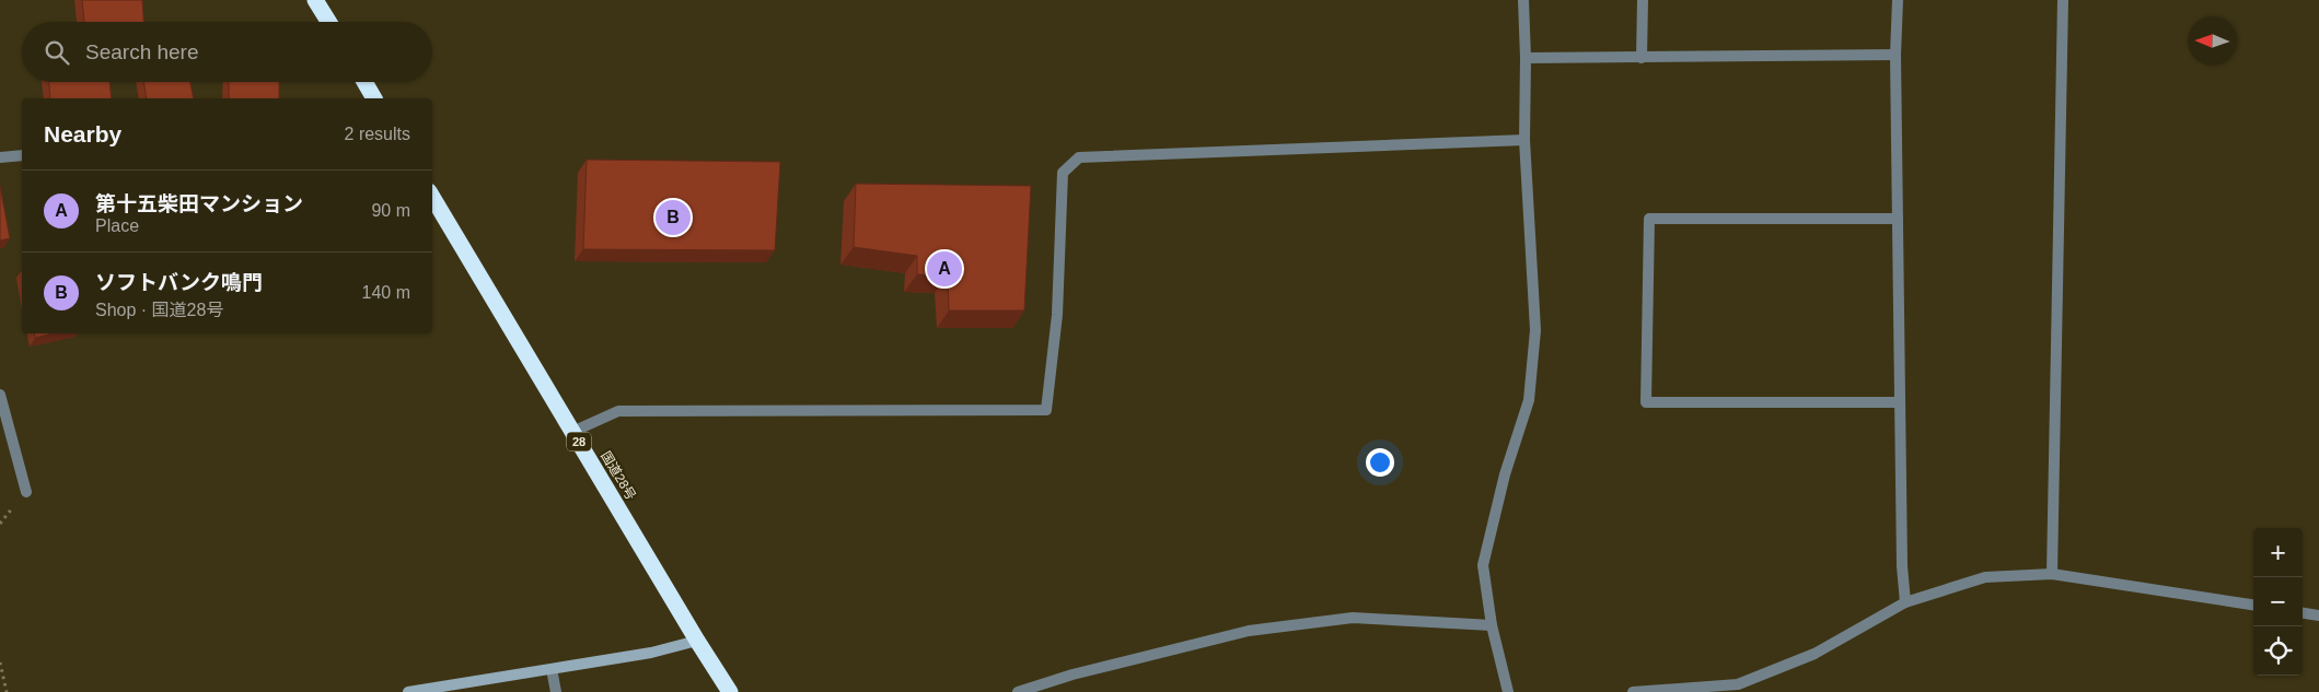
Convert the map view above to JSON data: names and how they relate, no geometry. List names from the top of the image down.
{
  "streets": {
    "highway": ["28", "国道28号"]
  },
  "north": "left",
  "page": {
    "search": "Search here",
    "heading": ["Nearby", "2 results"],
    "list": [
      {
        "mark": "A",
        "name": "第十五柴田マンション",
        "note": "Place",
        "value": "90 m"
      },
      {
        "mark": "B",
        "name": "ソフトバンク鳴門",
        "note": "Shop · 国道28号",
        "value": "140 m"
      }
    ],
    "pins": ["B", "A"],
    "map_buttons": ["+", "−"]
  }
}
